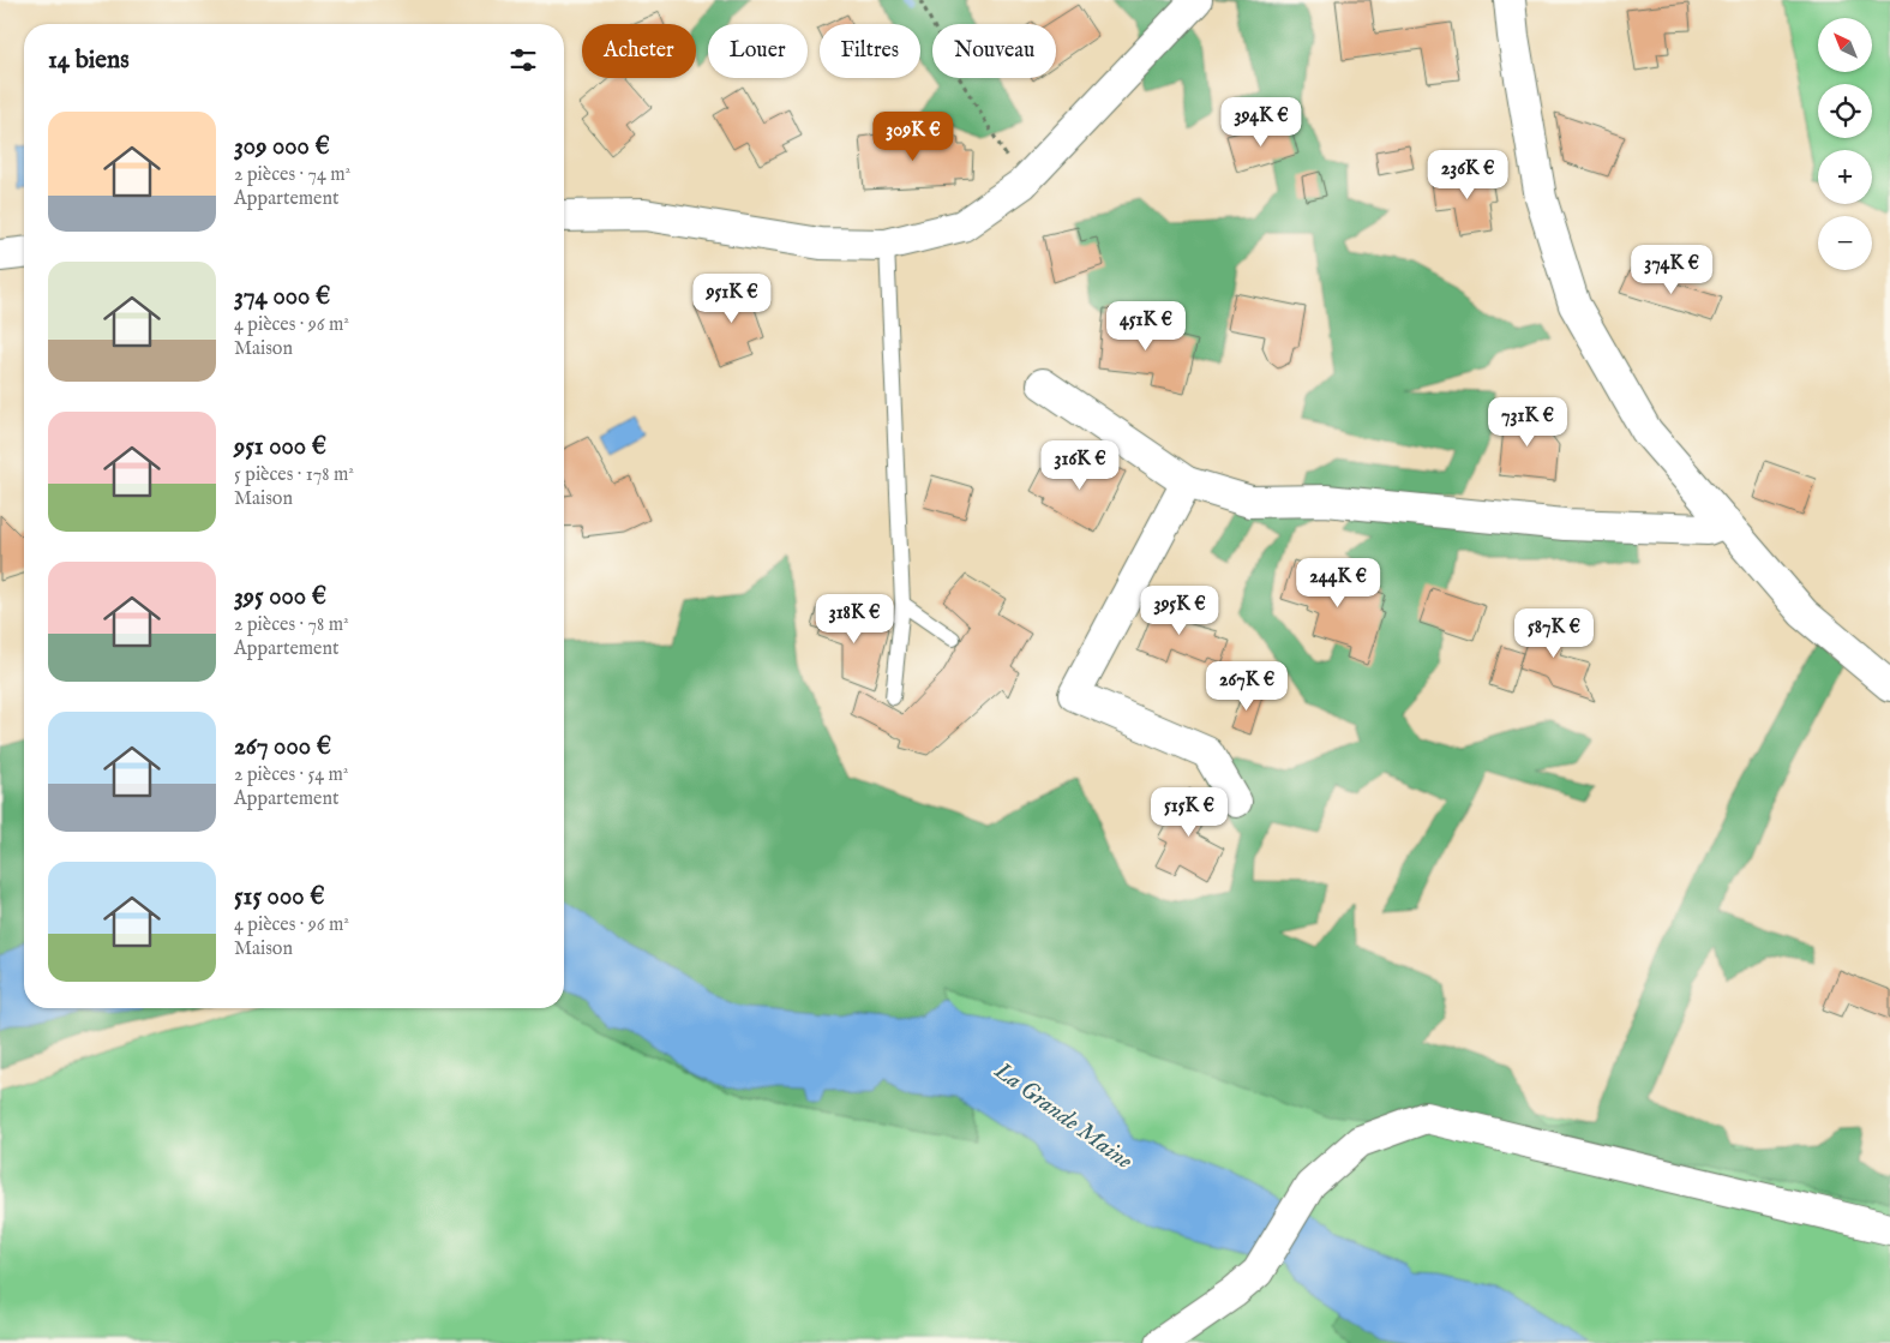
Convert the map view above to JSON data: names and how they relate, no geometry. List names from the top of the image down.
{
  "water": ["La Grande Maine"],
  "north": "top left",
  "page": {
    "map_buttons": ["+", "−"],
    "chip": [
      "Acheter",
      "Louer",
      "Filtres",
      "Nouveau"
    ],
    "heading": "14 biens",
    "list": [
      {
        "name": "309 000 €",
        "note": "2 pièces · 74 m² · Appartement"
      },
      {
        "name": "374 000 €",
        "note": "4 pièces · 96 m² · Maison"
      },
      {
        "name": "951 000 €",
        "note": "5 pièces · 178 m² · Maison"
      },
      {
        "name": "395 000 €",
        "note": "2 pièces · 78 m² · Appartement"
      },
      {
        "name": "267 000 €",
        "note": "2 pièces · 54 m² · Appartement"
      },
      {
        "name": "515 000 €",
        "note": "4 pièces · 96 m² · Maison"
      }
    ],
    "price": [
      "394K €",
      "309K €",
      "236K €",
      "374K €",
      "951K €",
      "451K €",
      "731K €",
      "316K €",
      "244K €",
      "395K €",
      "318K €",
      "587K €",
      "267K €",
      "515K €"
    ]
  }
}
